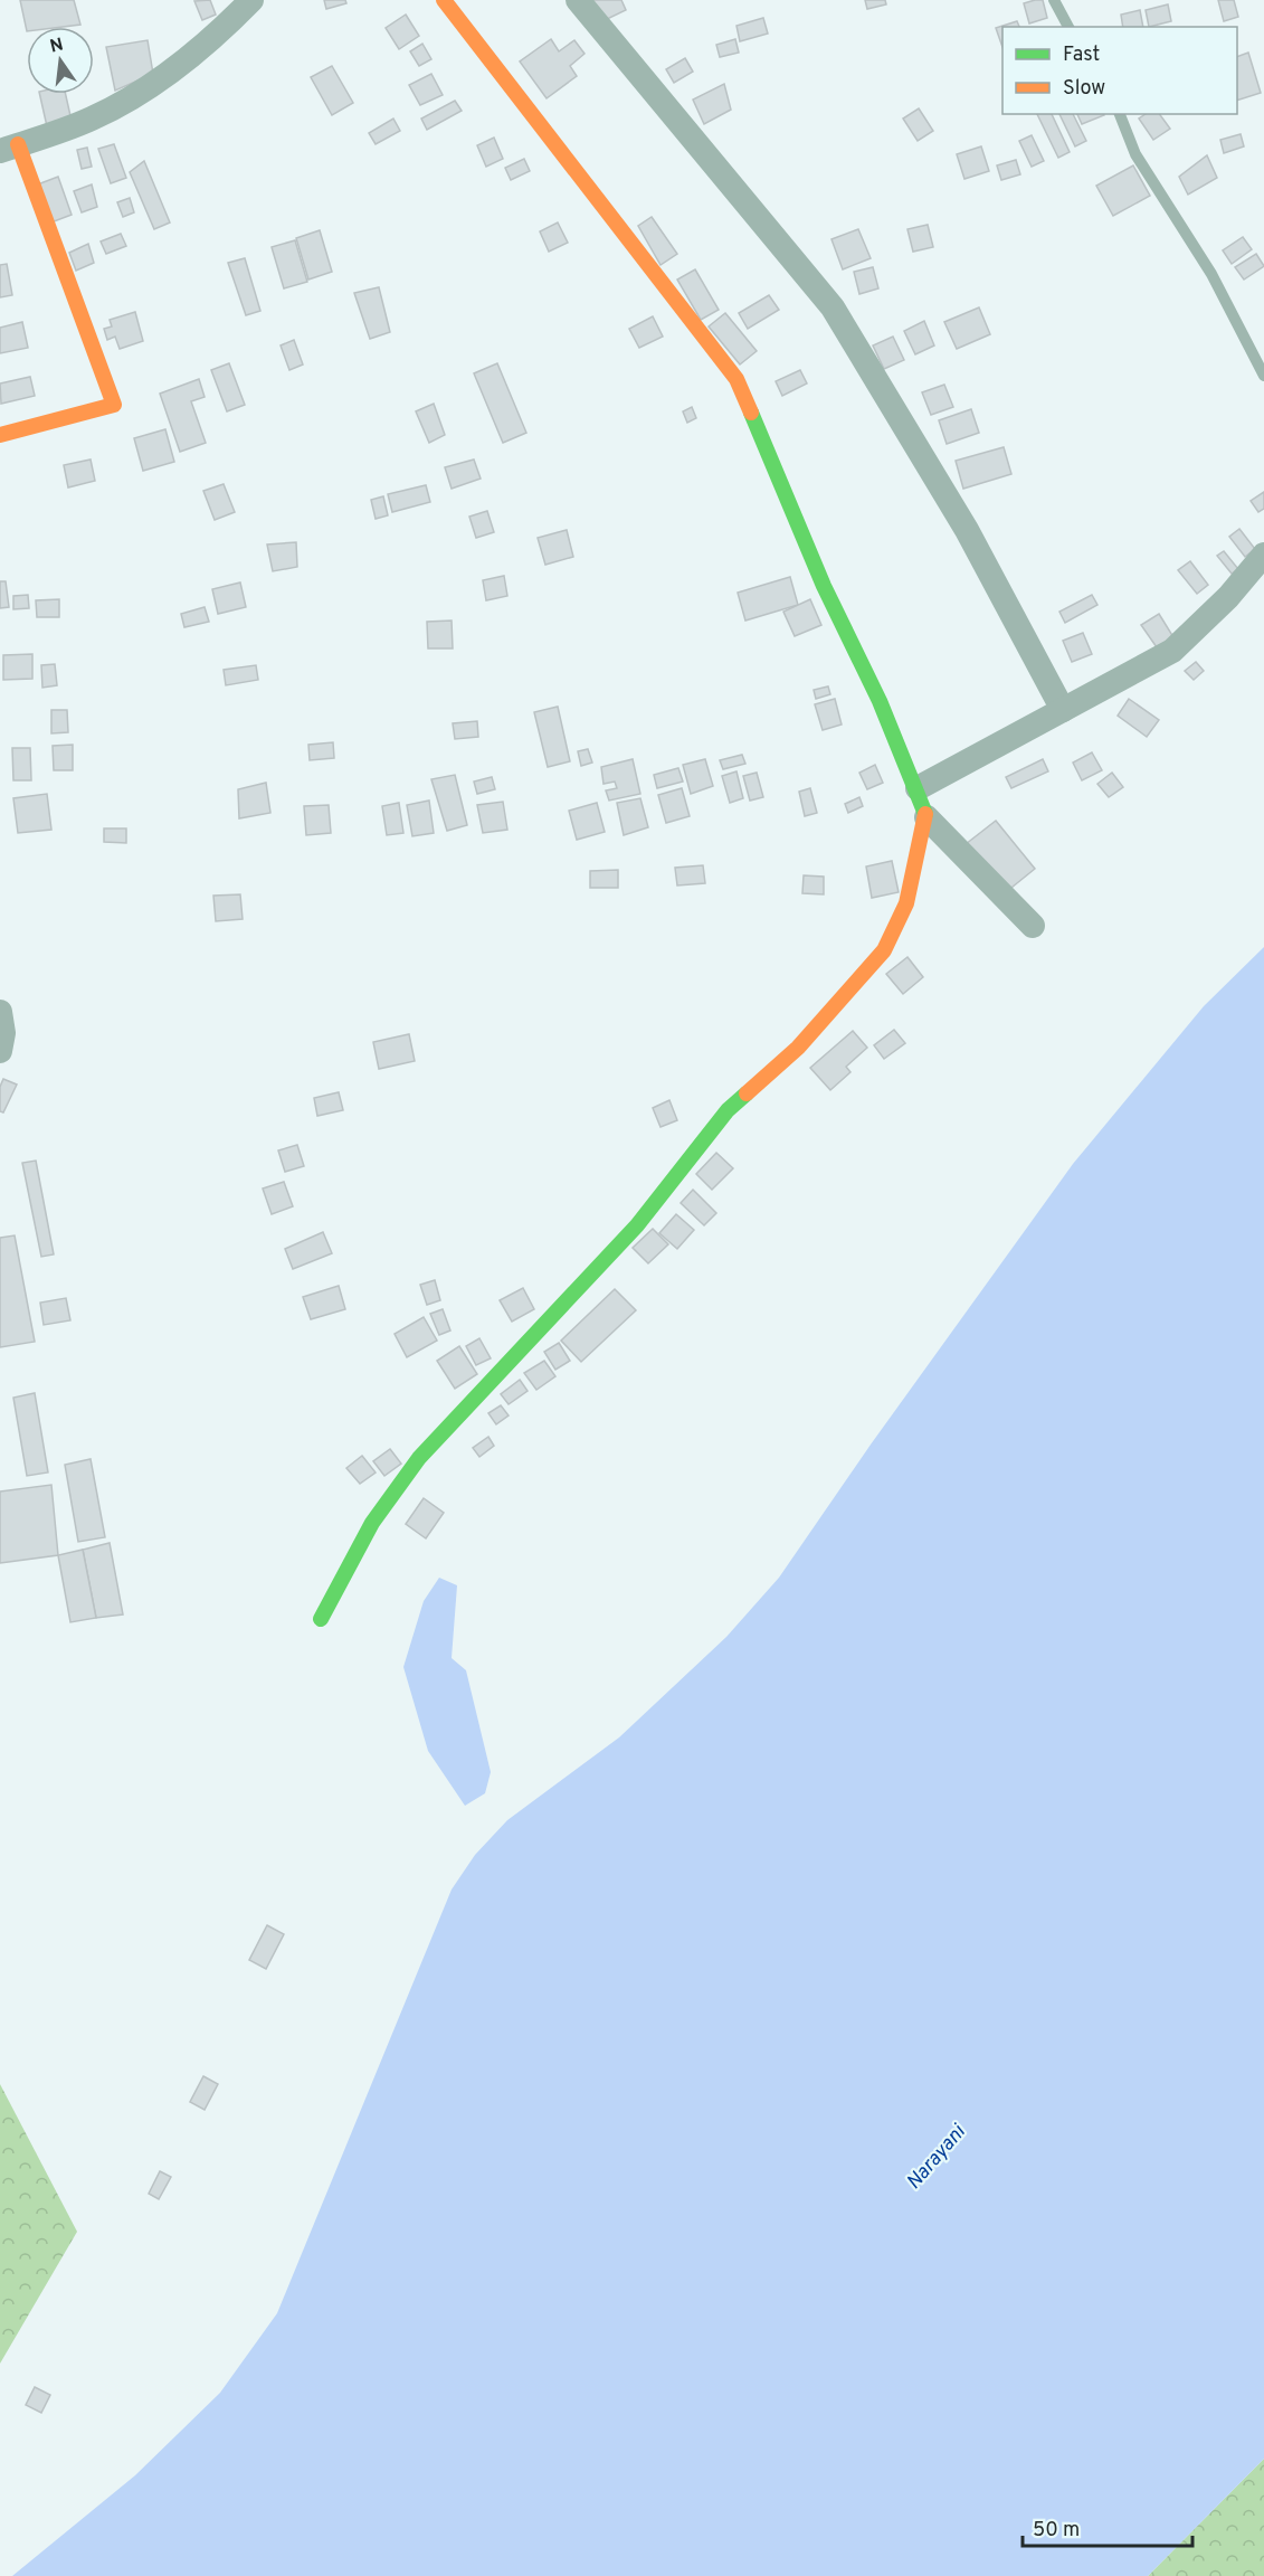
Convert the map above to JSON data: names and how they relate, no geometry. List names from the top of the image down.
{
  "water": ["Narayani"],
  "legend": ["Fast", "Slow"],
  "scale_bar": "50 m",
  "north": "top"
}
